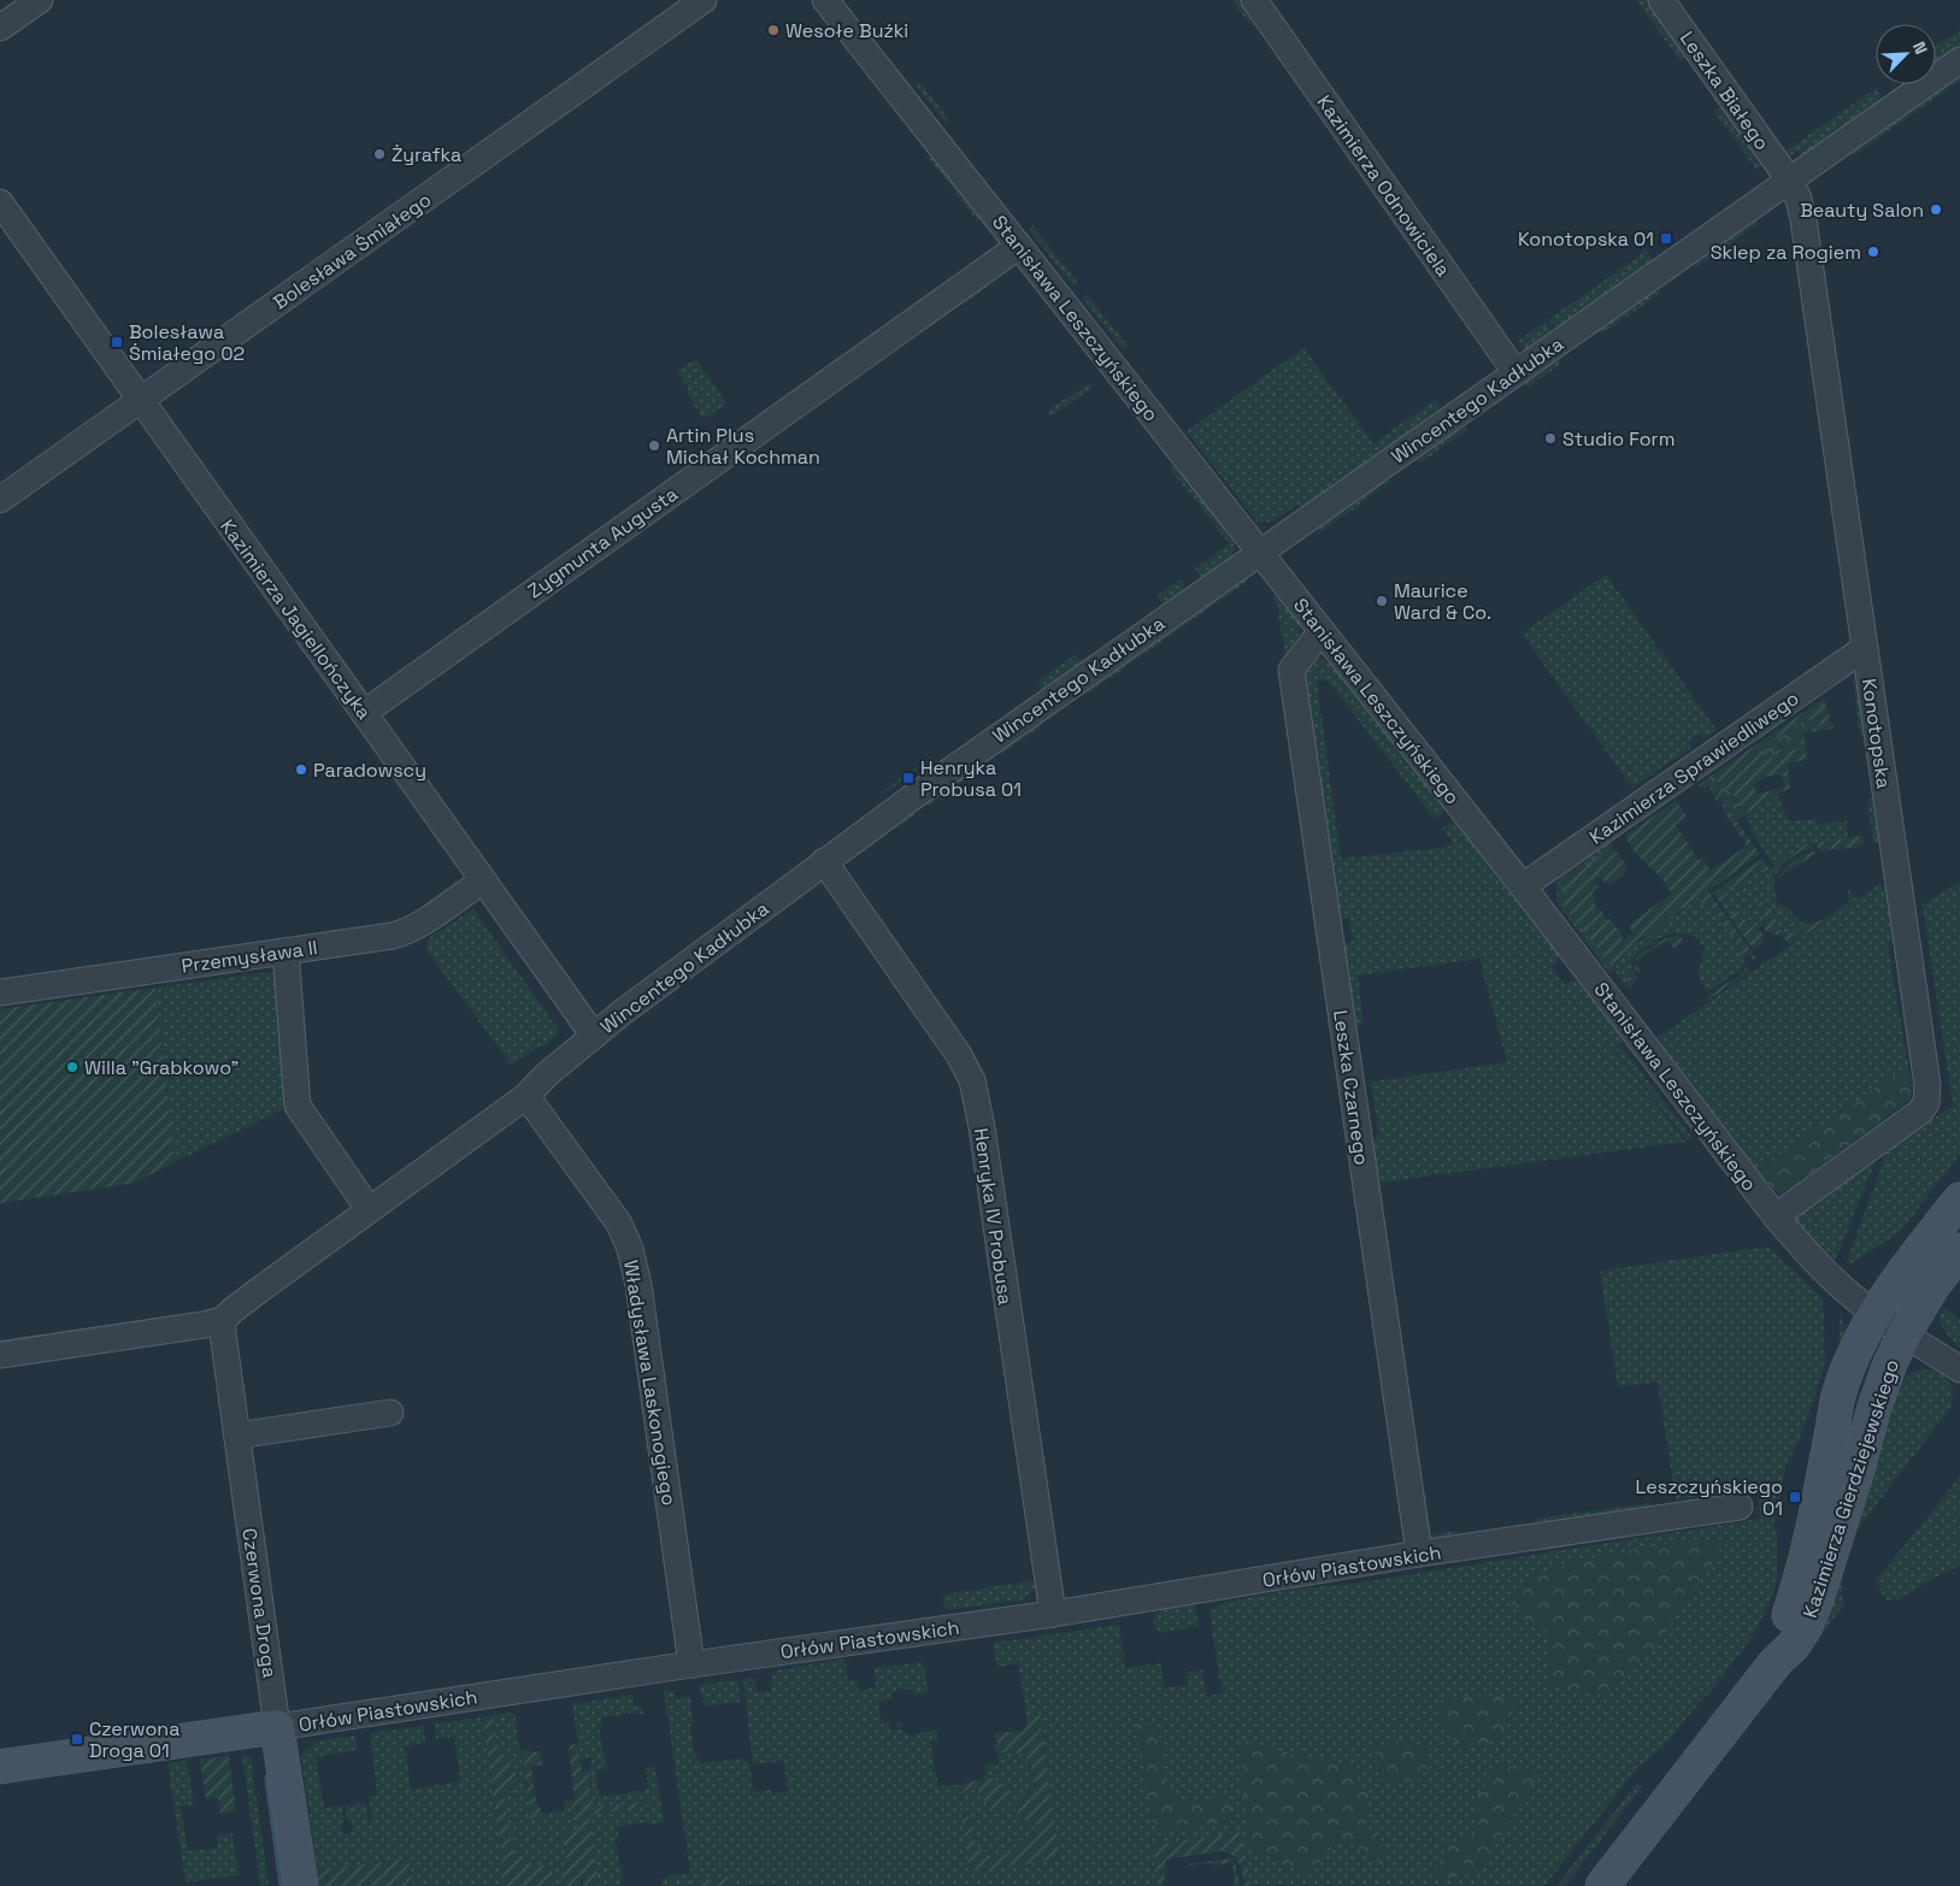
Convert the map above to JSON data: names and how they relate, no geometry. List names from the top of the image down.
{
  "streets": {
    "street": [
      "Leszka Białego",
      "Kazimierza Odnowiciela",
      "Bolesława Śmiałego",
      "Stanisława Leszczyńskiego",
      "Wincentego Kadłubka",
      "Zygmunta Augusta",
      "Kazimierza Jagiellończyka",
      "Konotopska",
      "Kazimierza Sprawiedliwego",
      "Przemysława II",
      "Leszka Czarnego",
      "Henryka IV Probusa",
      "Władysława Laskonogiego",
      "Kazimierza Gierdziejewskiego",
      "Orłów Piastowskich",
      "Czerwona Droga"
    ]
  },
  "crossings": [
    ["Leszka Białego", "Wincentego Kadłubka"],
    ["Leszka Białego", "Konotopska"],
    ["Kazimierza Odnowiciela", "Wincentego Kadłubka"],
    ["Bolesława Śmiałego", "Kazimierza Jagiellończyka"],
    ["Stanisława Leszczyńskiego", "Wincentego Kadłubka"],
    ["Stanisława Leszczyńskiego", "Zygmunta Augusta"],
    ["Stanisława Leszczyńskiego", "Konotopska"],
    ["Stanisława Leszczyńskiego", "Kazimierza Sprawiedliwego"],
    ["Stanisława Leszczyńskiego", "Leszka Czarnego"],
    ["Stanisława Leszczyńskiego", "Kazimierza Gierdziejewskiego"],
    ["Wincentego Kadłubka", "Kazimierza Jagiellończyka"],
    ["Wincentego Kadłubka", "Konotopska"],
    ["Wincentego Kadłubka", "Henryka IV Probusa"],
    ["Wincentego Kadłubka", "Władysława Laskonogiego"],
    ["Wincentego Kadłubka", "Czerwona Droga"],
    ["Zygmunta Augusta", "Kazimierza Jagiellończyka"],
    ["Kazimierza Jagiellończyka", "Przemysława II"],
    ["Konotopska", "Kazimierza Sprawiedliwego"],
    ["Leszka Czarnego", "Orłów Piastowskich"],
    ["Henryka IV Probusa", "Orłów Piastowskich"],
    ["Władysława Laskonogiego", "Orłów Piastowskich"],
    ["Orłów Piastowskich", "Czerwona Droga"]
  ],
  "places": {
    "other": [
      "Wesołe Buźki",
      "Żyrafka",
      "Beauty Salon",
      "Sklep za Rogiem",
      "Studio Form",
      "Artin Plus Michał Kochman",
      "Maurice Ward & Co.",
      "Paradowscy",
      "Willa \"Grabkowo\""
    ],
    "transit": [
      "Konotopska 01",
      "Bolesława Śmiałego 02",
      "Henryka Probusa 01",
      "Leszczyńskiego 01",
      "Czerwona Droga 01"
    ]
  },
  "north": "top right"
}
